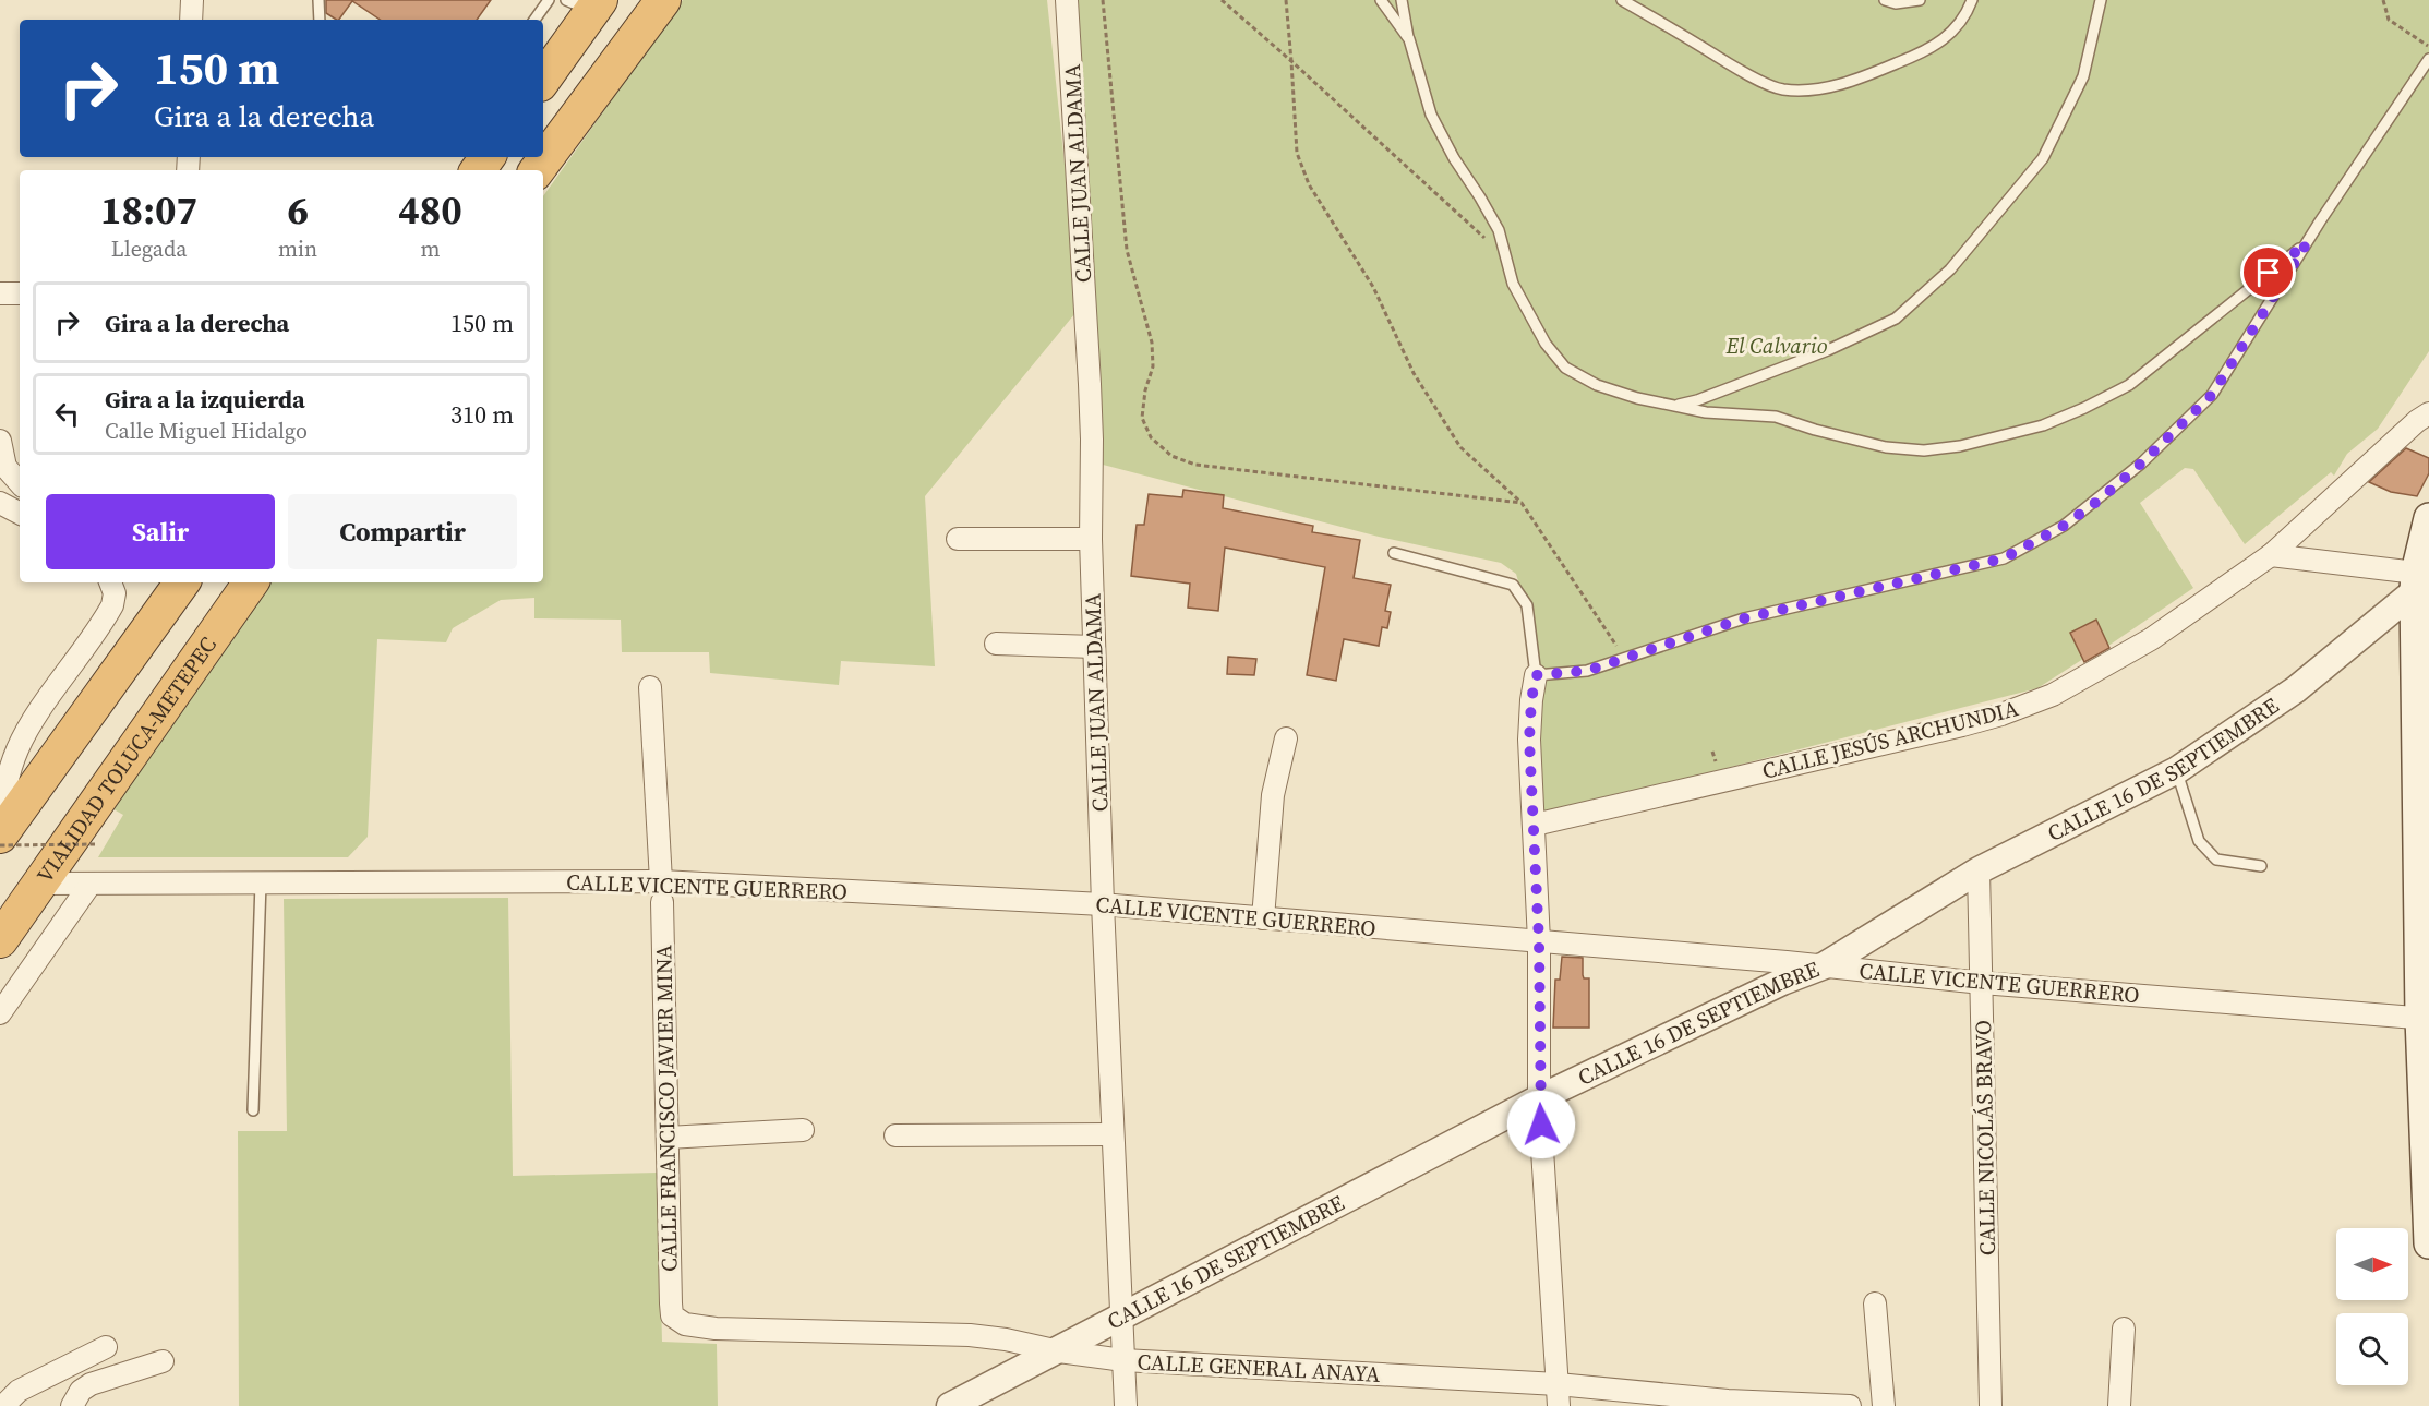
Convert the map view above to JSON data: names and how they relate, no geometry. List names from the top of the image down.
{
  "streets": {
    "highway": ["VIALIDAD TOLUCA-METEPEC"],
    "street": [
      "CALLE JUAN ALDAMA",
      "CALLE JESÚS ARCHUNDIA",
      "CALLE 16 DE SEPTIEMBRE",
      "CALLE VICENTE GUERRERO",
      "CALLE FRANCISCO JAVIER MINA",
      "CALLE NICOLÁS BRAVO",
      "CALLE GENERAL ANAYA"
    ]
  },
  "crossings": [
    ["CALLE JUAN ALDAMA", "CALLE 16 DE SEPTIEMBRE"],
    ["CALLE JUAN ALDAMA", "CALLE VICENTE GUERRERO"],
    ["CALLE JUAN ALDAMA", "CALLE GENERAL ANAYA"],
    ["VIALIDAD TOLUCA-METEPEC", "CALLE VICENTE GUERRERO"],
    ["CALLE 16 DE SEPTIEMBRE", "CALLE VICENTE GUERRERO"],
    ["CALLE 16 DE SEPTIEMBRE", "CALLE NICOLÁS BRAVO"],
    ["CALLE 16 DE SEPTIEMBRE", "CALLE GENERAL ANAYA"],
    ["CALLE VICENTE GUERRERO", "CALLE FRANCISCO JAVIER MINA"],
    ["CALLE VICENTE GUERRERO", "CALLE NICOLÁS BRAVO"],
    ["CALLE FRANCISCO JAVIER MINA", "CALLE GENERAL ANAYA"]
  ],
  "parks": ["El Calvario"],
  "north": "right",
  "page": {
    "turn": ["150 m", "Gira a la derecha"],
    "eta": [
      "18:07",
      "Llegada",
      "6",
      "min",
      "480",
      "m"
    ],
    "list": [
      {
        "name": "Gira a la derecha",
        "value": "150 m"
      },
      {
        "name": "Gira a la izquierda",
        "note": "Calle Miguel Hidalgo",
        "value": "310 m"
      }
    ],
    "buttons": ["Salir", "Compartir"]
  }
}
